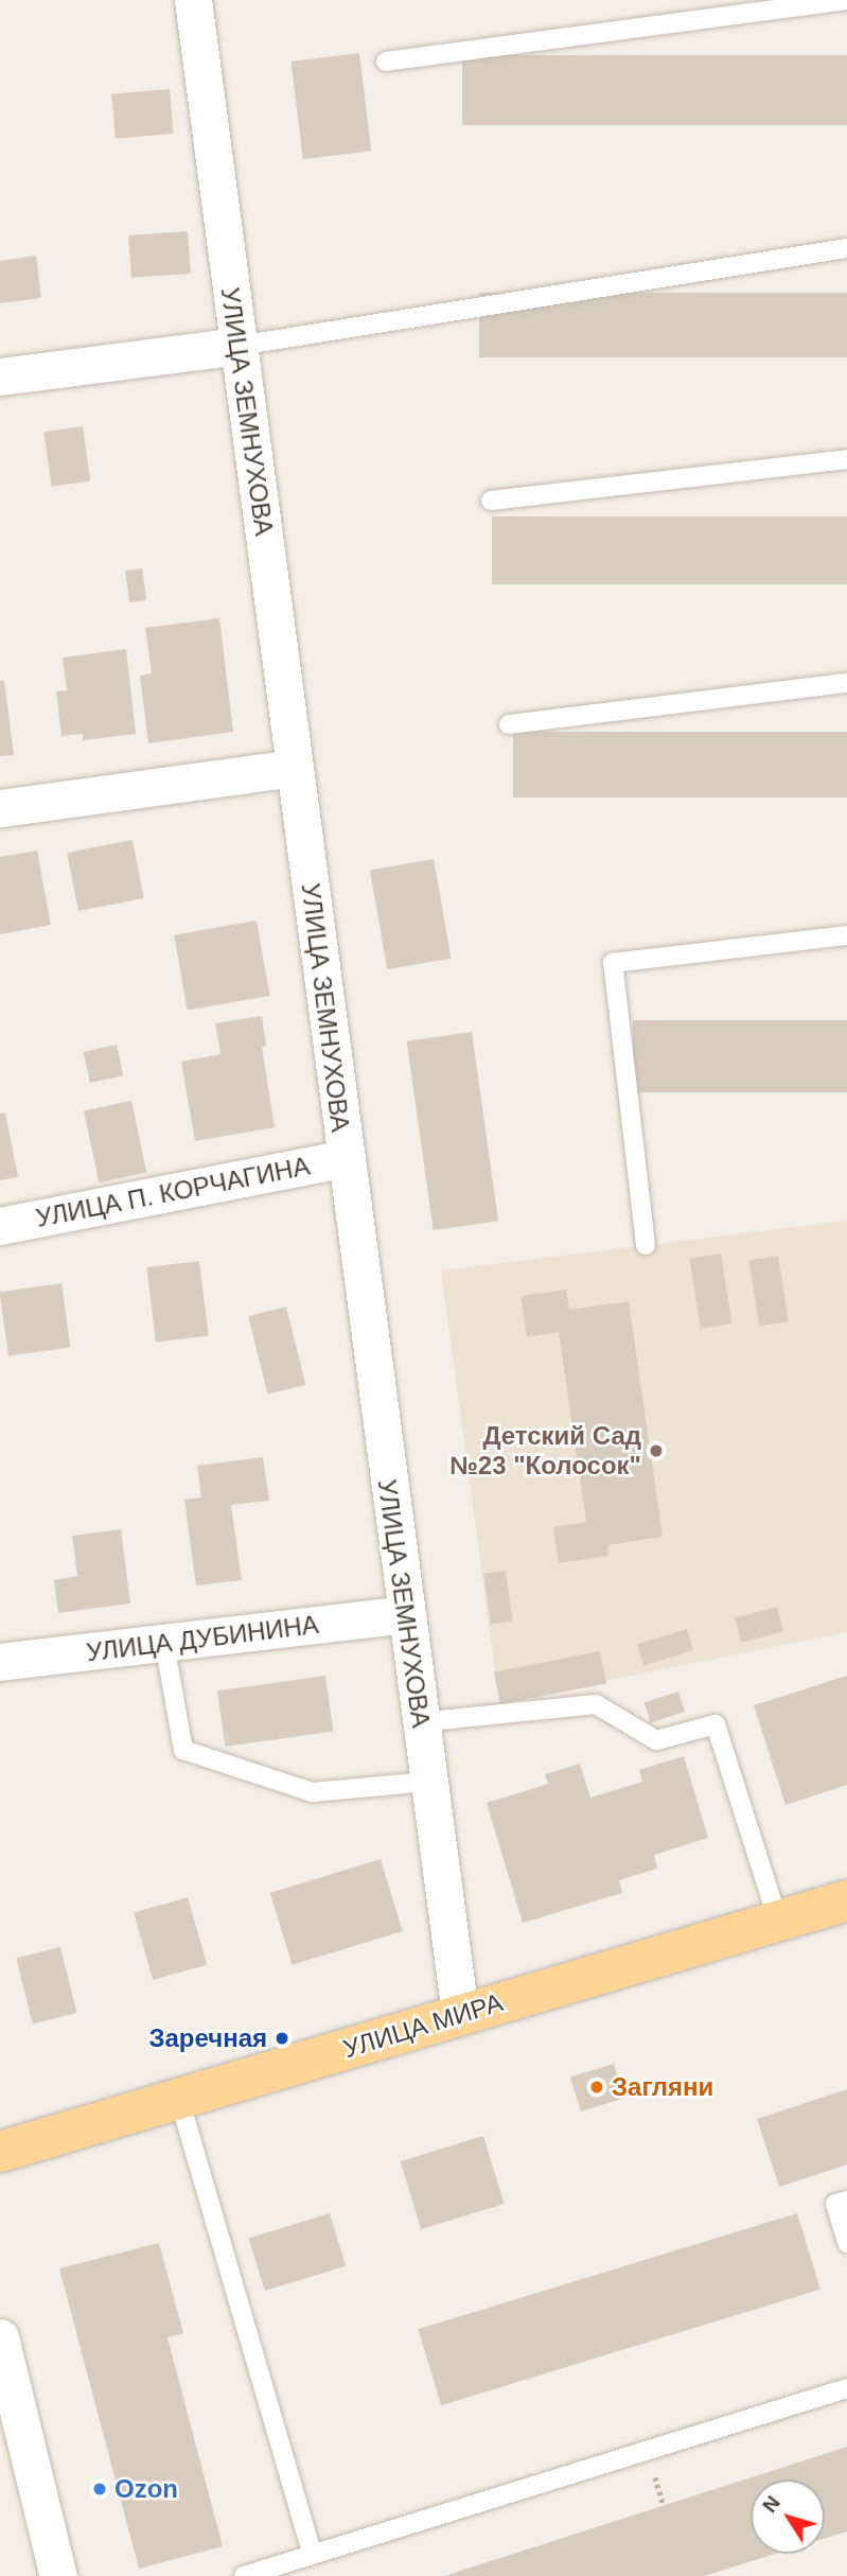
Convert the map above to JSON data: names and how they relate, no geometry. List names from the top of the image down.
{
  "streets": {
    "main road": ["УЛИЦА МИРА"],
    "street": ["УЛИЦА ЗЕМНУХОВА", "УЛИЦА П. КОРЧАГИНА", "УЛИЦА ДУБИНИНА"]
  },
  "crossings": [
    ["УЛИЦА ЗЕМНУХОВА", "УЛИЦА П. КОРЧАГИНА"],
    ["УЛИЦА ЗЕМНУХОВА", "УЛИЦА ДУБИНИНА"],
    ["УЛИЦА ЗЕМНУХОВА", "УЛИЦА МИРА"]
  ],
  "places": [
    "Детский Сад №23 \"Колосок\"",
    "Заречная",
    "Загляни",
    "Ozon"
  ],
  "north": "top left"
}
